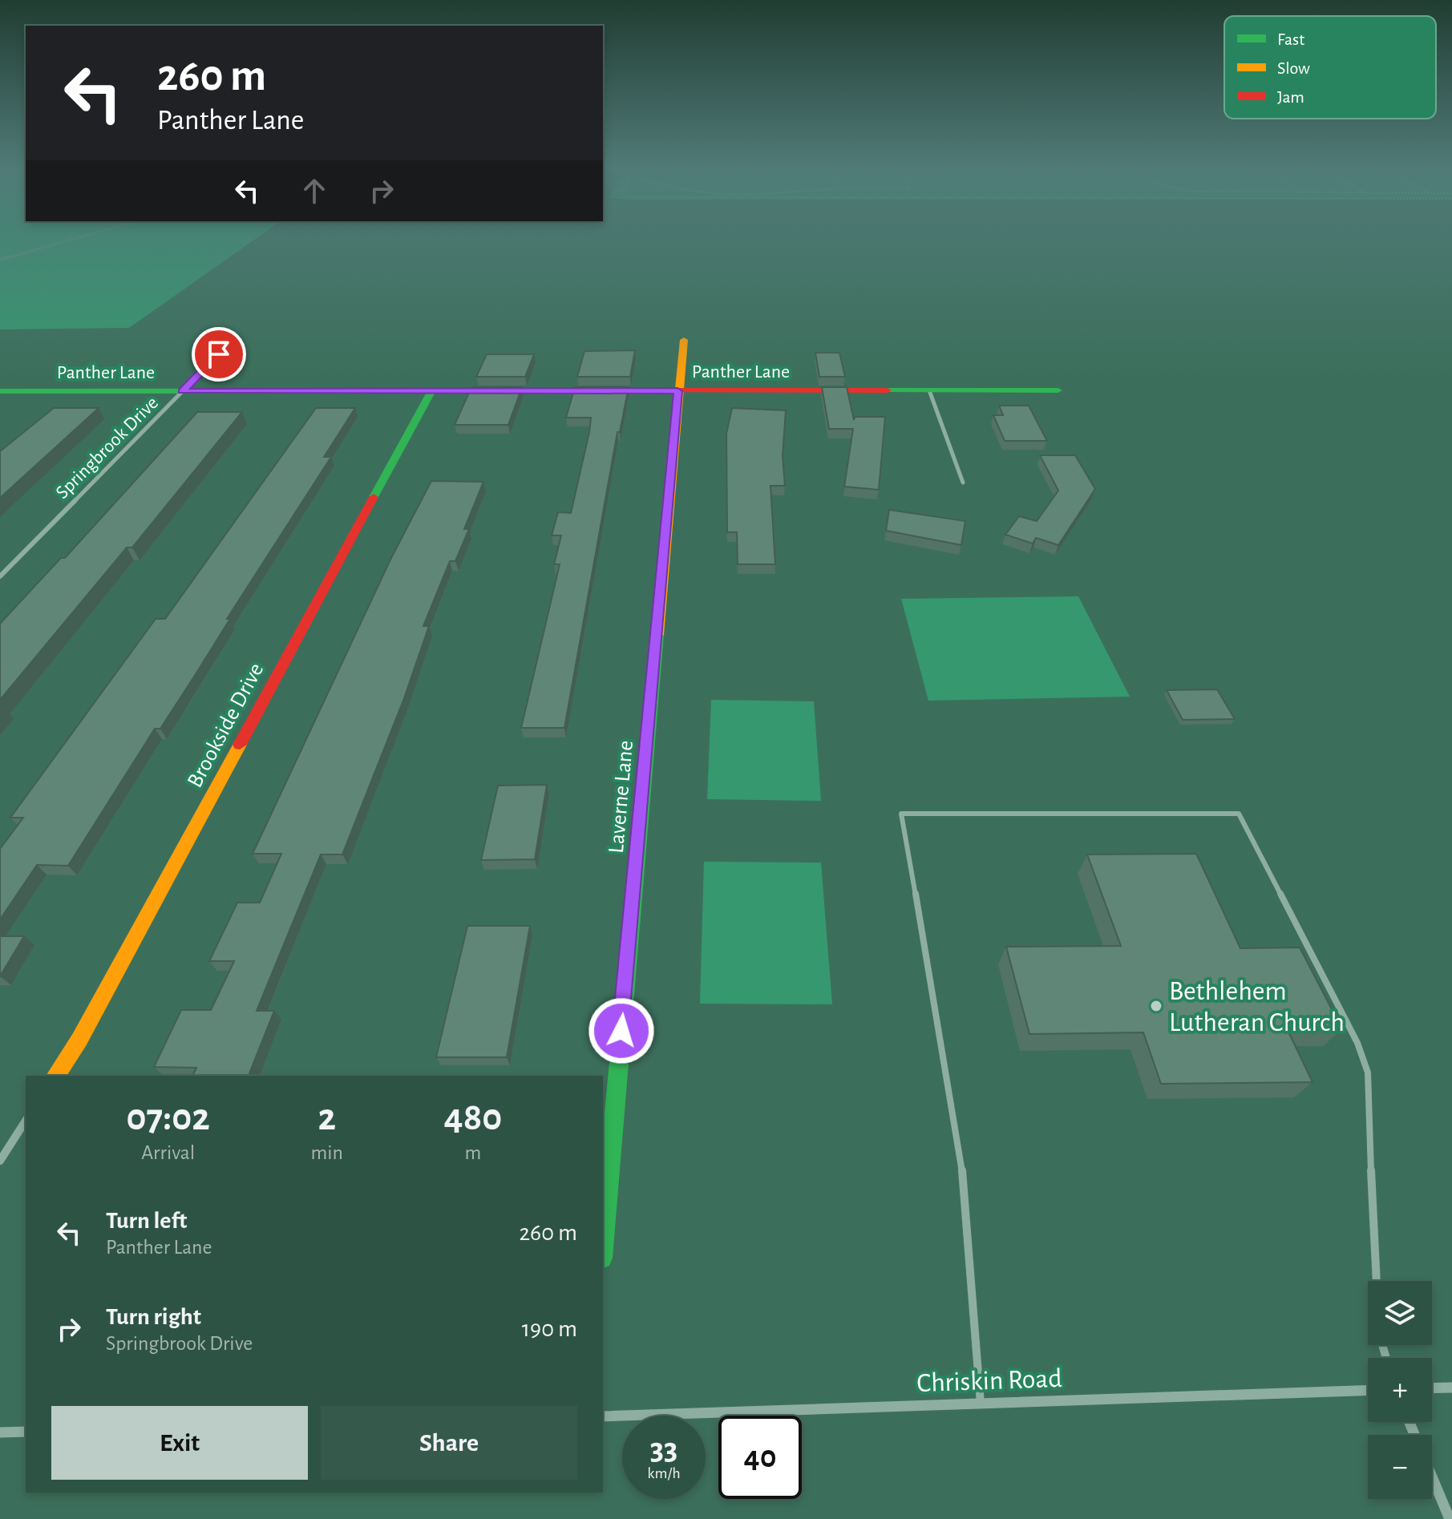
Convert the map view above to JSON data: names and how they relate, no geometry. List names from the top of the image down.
{
  "streets": {
    "street": [
      "Panther Lane",
      "Springbrook Drive",
      "Brookside Drive",
      "Laverne Lane",
      "Chriskin Road"
    ]
  },
  "crossings": [
    ["Panther Lane", "Springbrook Drive"],
    ["Panther Lane", "Brookside Drive"],
    ["Panther Lane", "Laverne Lane"]
  ],
  "places": ["Bethlehem Lutheran Church"],
  "legend": ["Fast", "Slow", "Jam"],
  "page": {
    "turn": ["260 m", "Panther Lane"],
    "eta": [
      "07:02",
      "Arrival",
      "2",
      "min",
      "480",
      "m"
    ],
    "list": [
      {
        "name": "Turn left",
        "note": "Panther Lane",
        "value": "260 m"
      },
      {
        "name": "Turn right",
        "note": "Springbrook Drive",
        "value": "190 m"
      }
    ],
    "map_buttons": ["+", "−"],
    "buttons": ["Exit", "Share"],
    "speed": "33 km/h",
    "limit": "40"
  }
}
